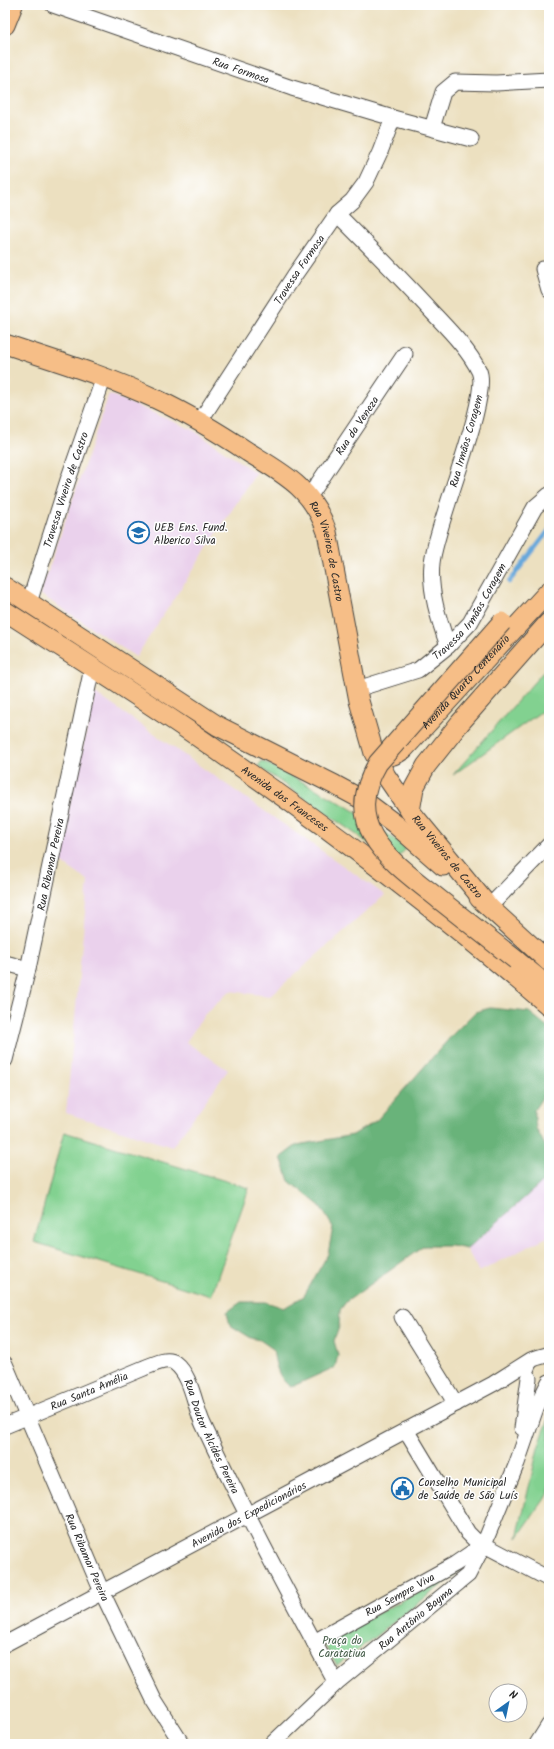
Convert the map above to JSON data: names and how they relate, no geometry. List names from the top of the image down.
{
  "streets": {
    "main road": ["Rua Viveiros de Castro", "Avenida Quarto Centenário", "Avenida dos Franceses"],
    "street": [
      "Rua Formosa",
      "Travessa Formosa",
      "Rua da Veneza",
      "Rua Irmãos Coragem",
      "Travessa Viveiro de Castro",
      "Travessa Irmãos Coragem",
      "Rua Ribamar Pereira",
      "Rua Santa Amélia",
      "Rua Doutor Alcídes Pereira",
      "Avenida dos Expedicionários",
      "Rua Sempre Viva",
      "Rua Antônio Bayma"
    ]
  },
  "crossings": [
    ["Rua Formosa", "Travessa Formosa"],
    ["Travessa Formosa", "Rua Irmãos Coragem"],
    ["Travessa Formosa", "Rua Viveiros de Castro"],
    ["Rua da Veneza", "Rua Viveiros de Castro"],
    ["Rua Irmãos Coragem", "Travessa Irmãos Coragem"],
    ["Travessa Viveiro de Castro", "Rua Viveiros de Castro"],
    ["Rua Viveiros de Castro", "Travessa Irmãos Coragem"],
    ["Rua Viveiros de Castro", "Avenida Quarto Centenário"],
    ["Avenida dos Franceses", "Rua Ribamar Pereira"],
    ["Rua Ribamar Pereira", "Rua Santa Amélia"],
    ["Rua Ribamar Pereira", "Avenida dos Expedicionários"],
    ["Rua Santa Amélia", "Rua Doutor Alcídes Pereira"],
    ["Rua Doutor Alcídes Pereira", "Avenida dos Expedicionários"],
    ["Rua Doutor Alcídes Pereira", "Rua Sempre Viva"],
    ["Rua Doutor Alcídes Pereira", "Rua Antônio Bayma"],
    ["Avenida dos Expedicionários", "Rua Antônio Bayma"],
    ["Rua Sempre Viva", "Rua Antônio Bayma"]
  ],
  "parks": ["Praça do Caratatiua"],
  "places": {
    "school or university": ["UEB Ens. Fund. Alberico Silva"],
    "public building": ["Conselho Municipal de Saúde de São Luís"]
  },
  "north": "top right"
}
